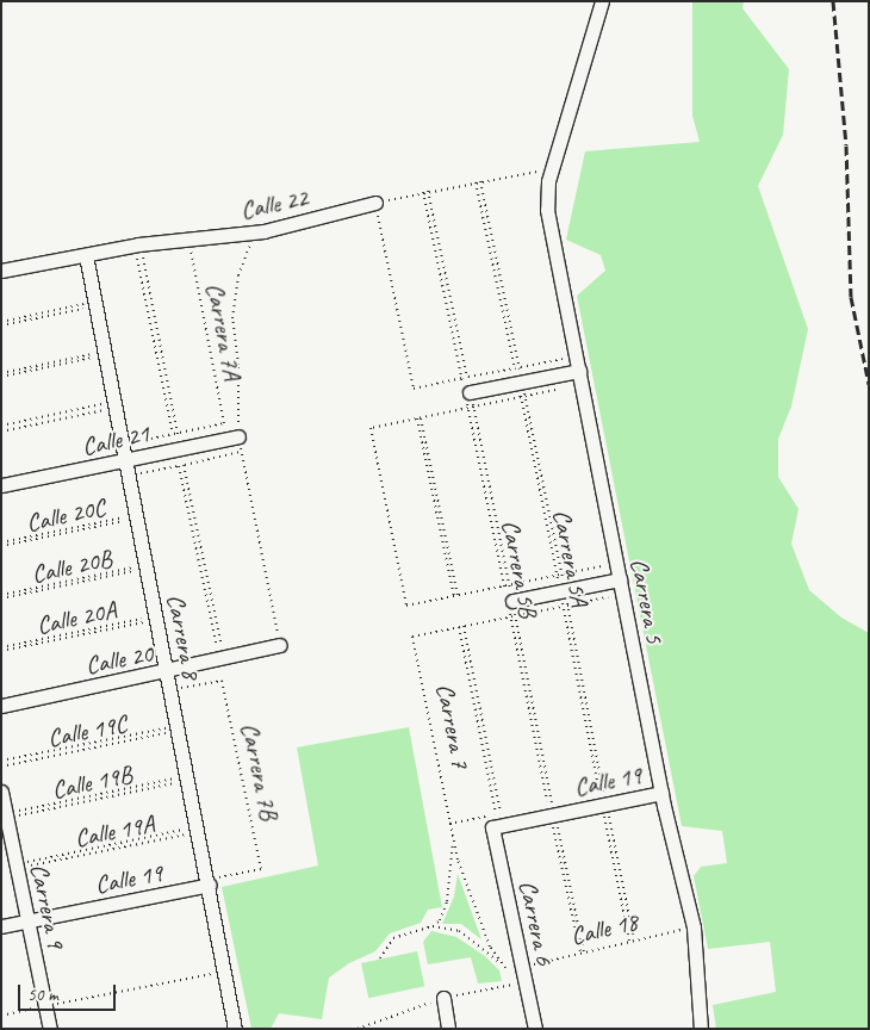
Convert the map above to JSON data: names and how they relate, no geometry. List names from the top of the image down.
{
  "streets": {
    "street": [
      "Calle 22",
      "Calle 21",
      "Carrera 5",
      "Carrera 8",
      "Calle 20",
      "Calle 19",
      "Carrera 9",
      "Carrera 6"
    ],
    "path": [
      "Carrera 7A",
      "Calle 20C",
      "Carrera 5A",
      "Calle 20B",
      "Carrera 5B",
      "Calle 20A",
      "Carrera 7",
      "Calle 19C",
      "Carrera 7B",
      "Calle 19B",
      "Calle 19A",
      "Calle 18"
    ]
  },
  "crossings": [
    ["Calle 22", "Carrera 8"],
    ["Carrera 7A", "Calle 21"],
    ["Calle 21", "Carrera 8"],
    ["Calle 20C", "Carrera 8"],
    ["Carrera 5A", "Calle 19"],
    ["Carrera 5A", "Calle 18"],
    ["Calle 20B", "Carrera 8"],
    ["Carrera 5B", "Calle 19"],
    ["Carrera 5B", "Calle 18"],
    ["Carrera 5", "Calle 19"],
    ["Carrera 5", "Calle 18"],
    ["Calle 20A", "Carrera 8"],
    ["Carrera 8", "Calle 20"],
    ["Carrera 8", "Calle 19C"],
    ["Carrera 8", "Carrera 7B"],
    ["Carrera 8", "Calle 19"],
    ["Carrera 8", "Calle 19B"],
    ["Carrera 8", "Calle 19A"],
    ["Calle 20", "Carrera 7B"],
    ["Carrera 7B", "Calle 19"],
    ["Calle 19", "Carrera 9"],
    ["Calle 19", "Carrera 6"],
    ["Calle 19B", "Carrera 9"],
    ["Calle 19A", "Carrera 9"],
    ["Carrera 6", "Calle 18"]
  ],
  "scale_bar": "50 m"
}
